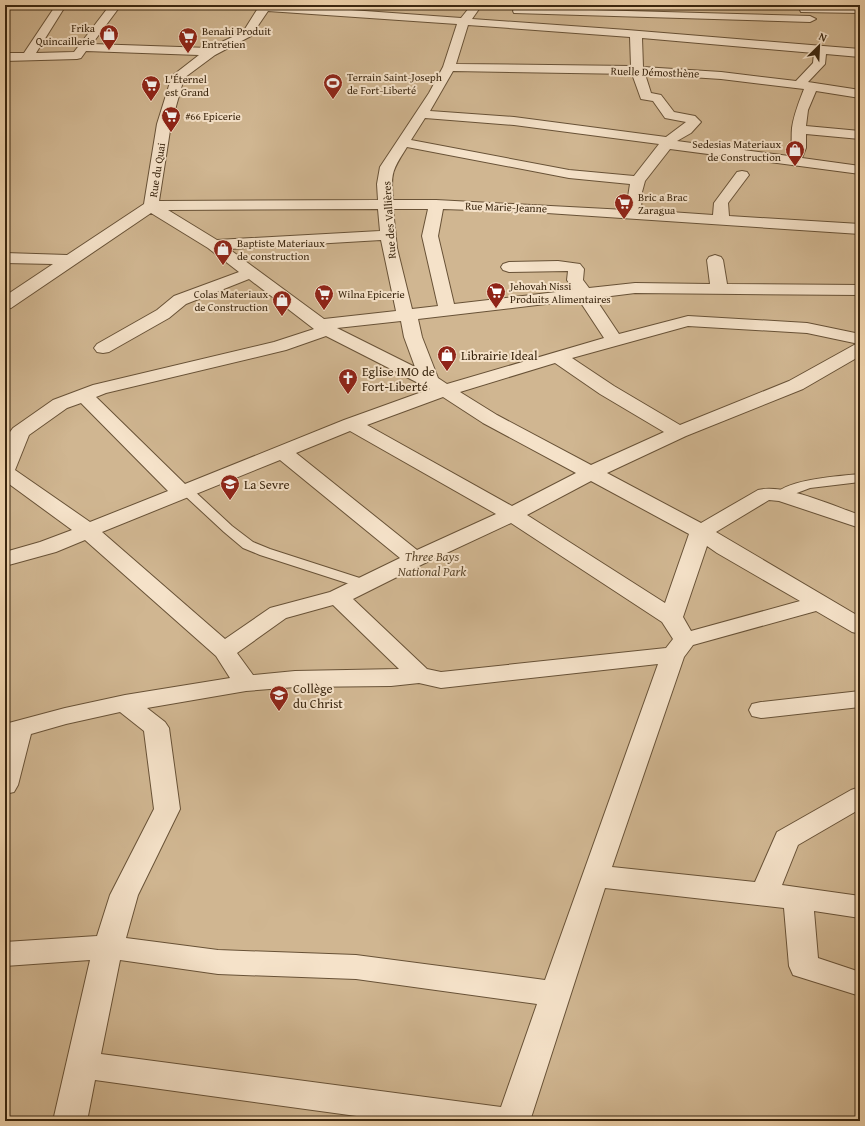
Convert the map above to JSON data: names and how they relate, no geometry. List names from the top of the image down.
{
  "streets": {
    "street": [
      "Ruelle Démosthène",
      "Rue du Quai",
      "Rue Marie-Jeanne",
      "Rue des Vallières"
    ]
  },
  "crossings": [
    ["Ruelle Démosthène", "Rue des Vallières"],
    ["Rue du Quai", "Rue Marie-Jeanne"],
    ["Rue Marie-Jeanne", "Rue des Vallières"]
  ],
  "parks": ["Three Bays National Park"],
  "places": {
    "shop": [
      "Frika Quincaillerie",
      "Sedesias Materiaux de Construction",
      "Baptiste Materiaux de construction",
      "Colas Materiaux de Construction",
      "Librairie Ideal"
    ],
    "supermarket": [
      "Benahi Produit Entretien",
      "L'Éternel est Grand",
      "#66 Epicerie",
      "Bric a Brac Zaragua",
      "Jehovah Nissi Produits Alimentaires",
      "Wilna Epicerie"
    ],
    "sports": ["Terrain Saint-Joseph de Fort-Liberté"],
    "church": ["Eglise IMO de Fort-Liberté"],
    "school or university": ["La Sevre", "Collège du Christ"]
  },
  "north": "top right"
}
